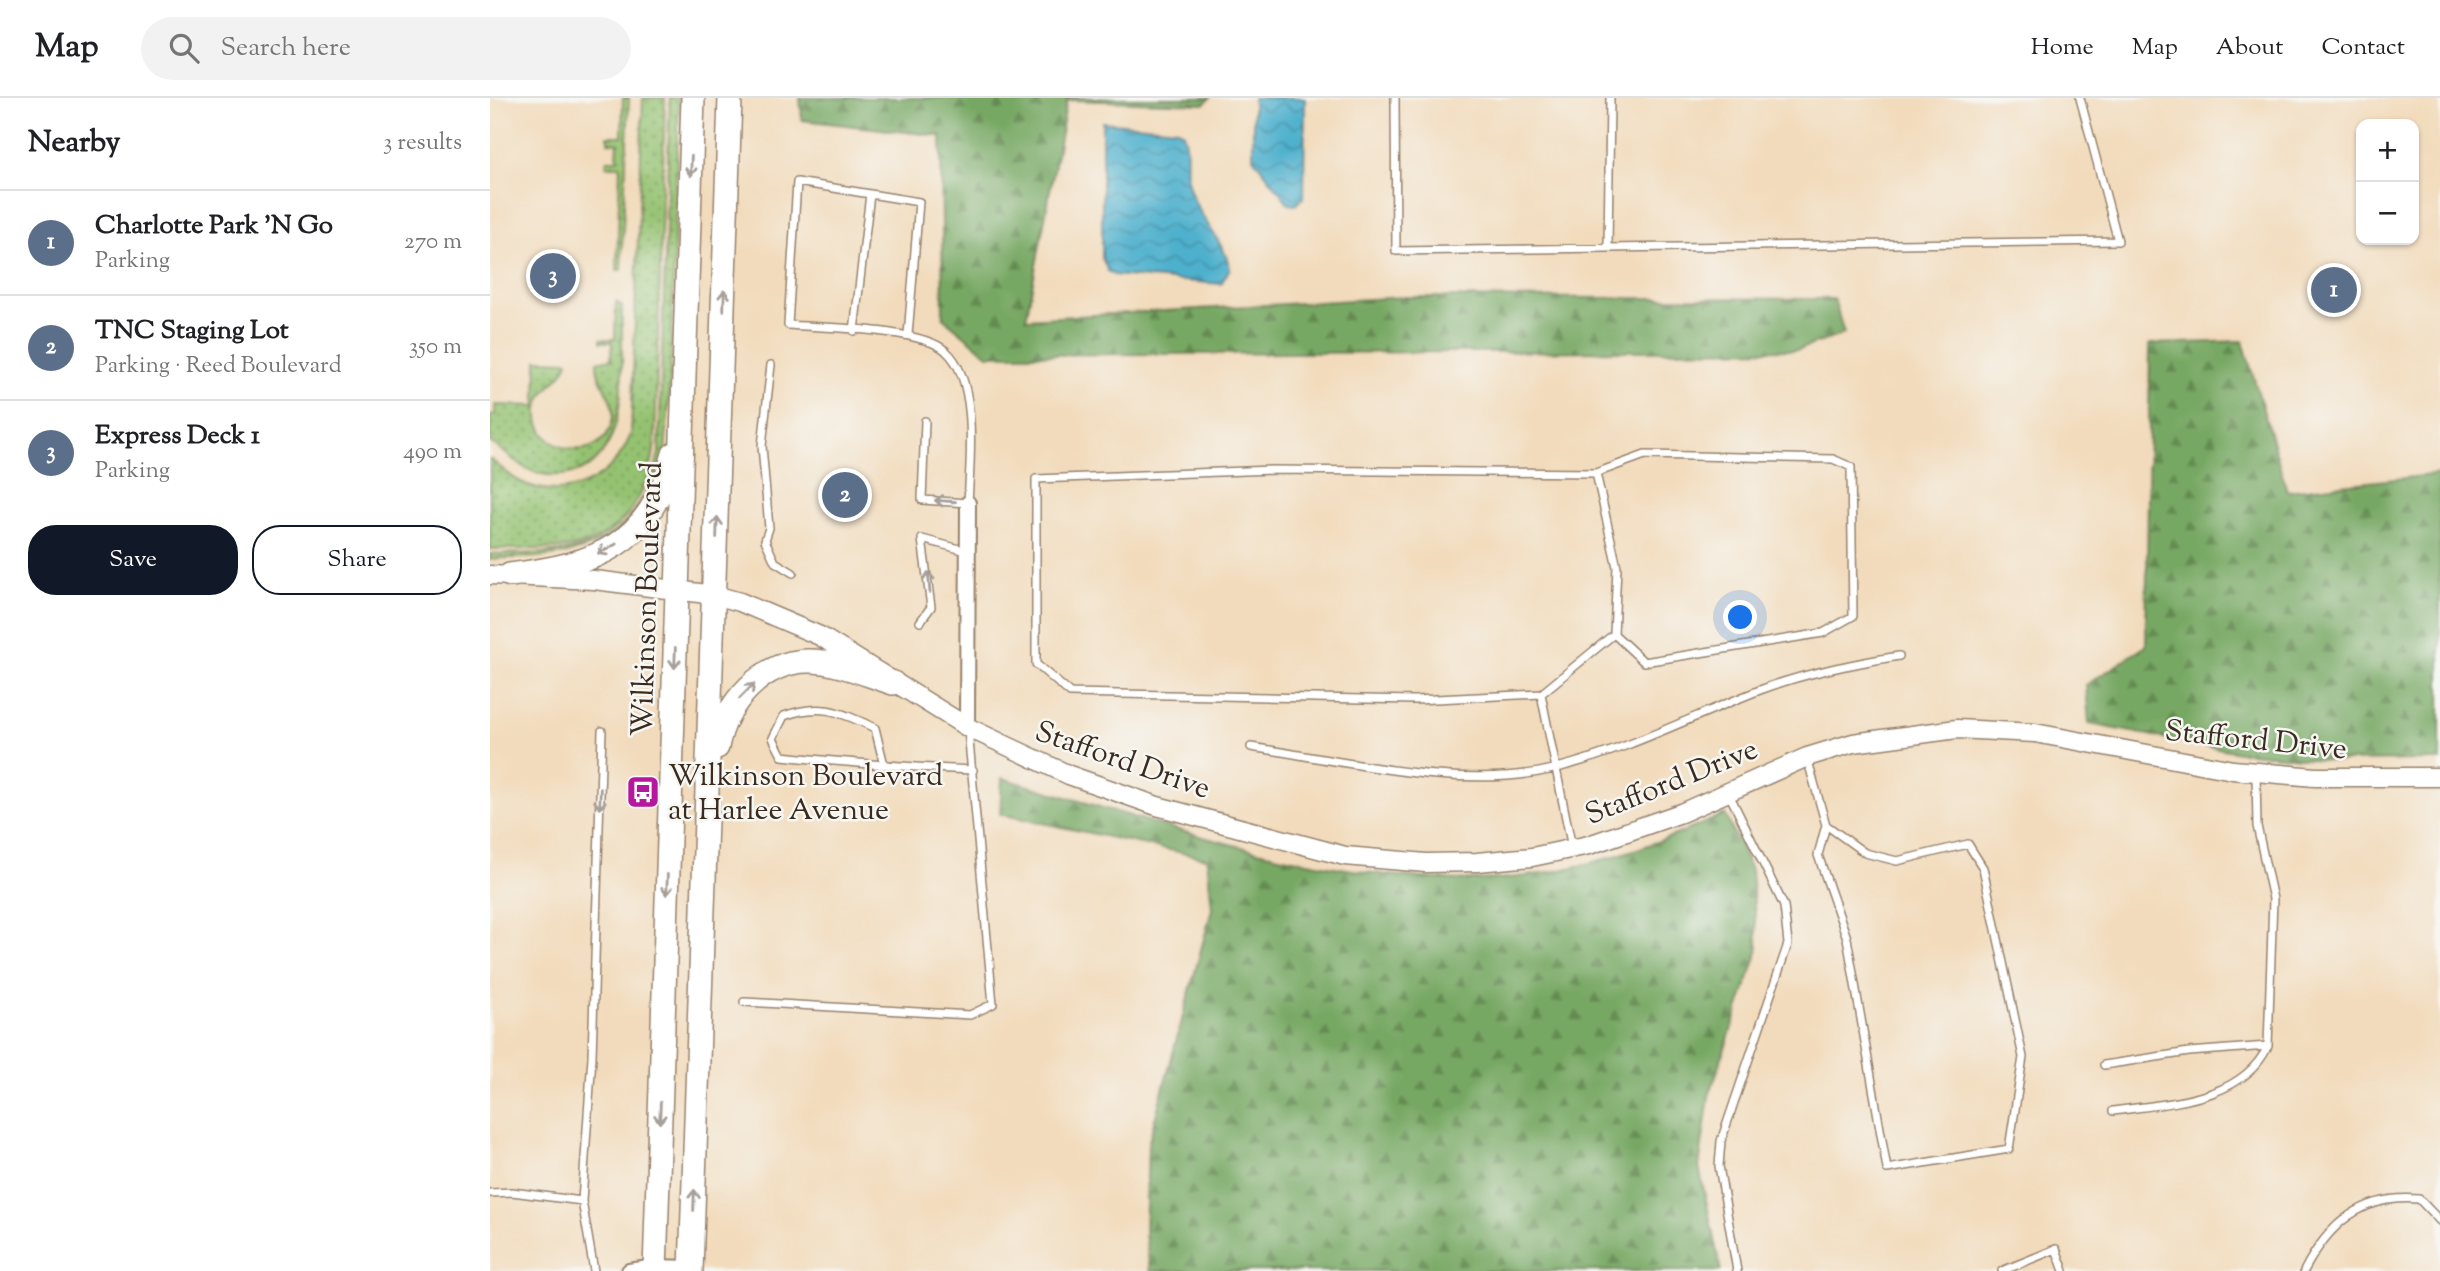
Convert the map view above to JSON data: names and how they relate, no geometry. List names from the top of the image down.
{
  "streets": {
    "main road": ["Wilkinson Boulevard"],
    "street": ["Stafford Drive"]
  },
  "crossings": [
    ["Wilkinson Boulevard", "Stafford Drive"]
  ],
  "places": {
    "bus stop": ["Wilkinson Boulevard at Harlee Avenue"]
  },
  "page": {
    "header": "Map",
    "search": "Search here",
    "nav": [
      "Home",
      "Map",
      "About",
      "Contact"
    ],
    "heading": ["Nearby", "3 results"],
    "map_buttons": ["+", "−"],
    "list": [
      {
        "mark": "1",
        "name": "Charlotte Park 'N Go",
        "note": "Parking",
        "value": "270 m"
      },
      {
        "mark": "2",
        "name": "TNC Staging Lot",
        "note": "Parking · Reed Boulevard",
        "value": "350 m"
      },
      {
        "mark": "3",
        "name": "Express Deck 1",
        "note": "Parking",
        "value": "490 m"
      }
    ],
    "pins": ["3", "1", "2"],
    "buttons": ["Save", "Share"]
  }
}
